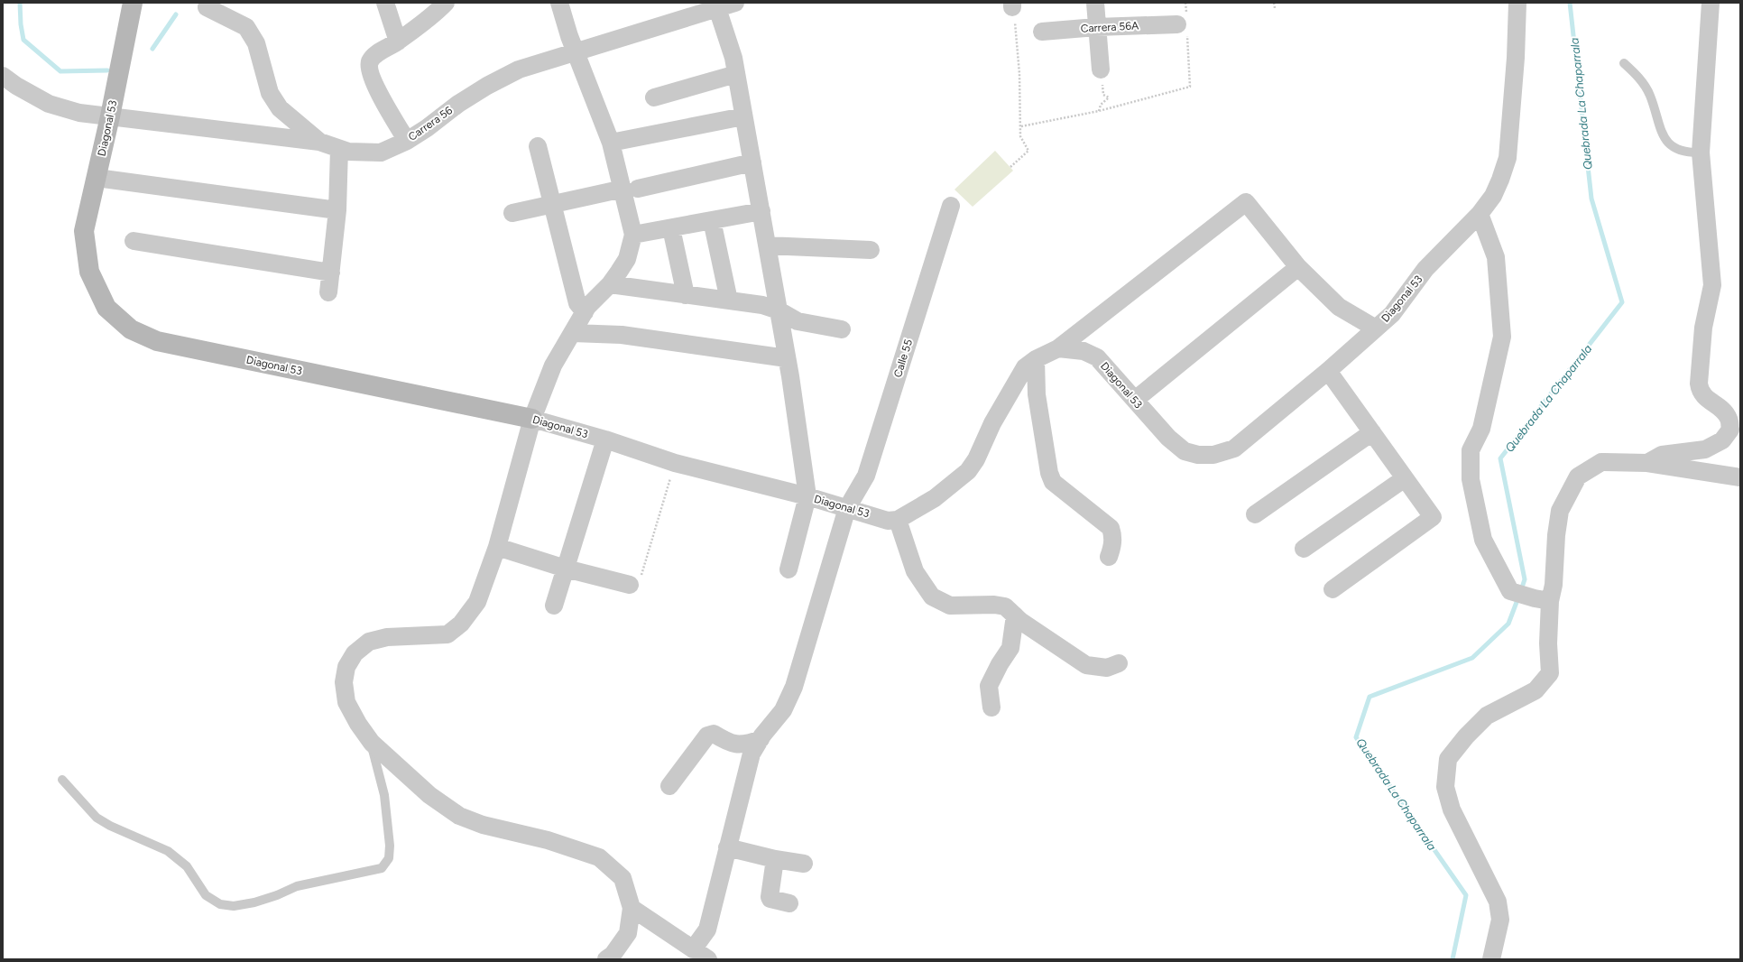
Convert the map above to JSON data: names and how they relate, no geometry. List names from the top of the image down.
{
  "streets": {
    "street": [
      "Carrera 56A",
      "Carrera 56",
      "Diagonal 53",
      "Calle 55"
    ]
  },
  "crossings": [
    ["Carrera 56", "Diagonal 53"],
    ["Diagonal 53", "Calle 55"]
  ],
  "water": ["Quebrada La Chaparrala"]
}
